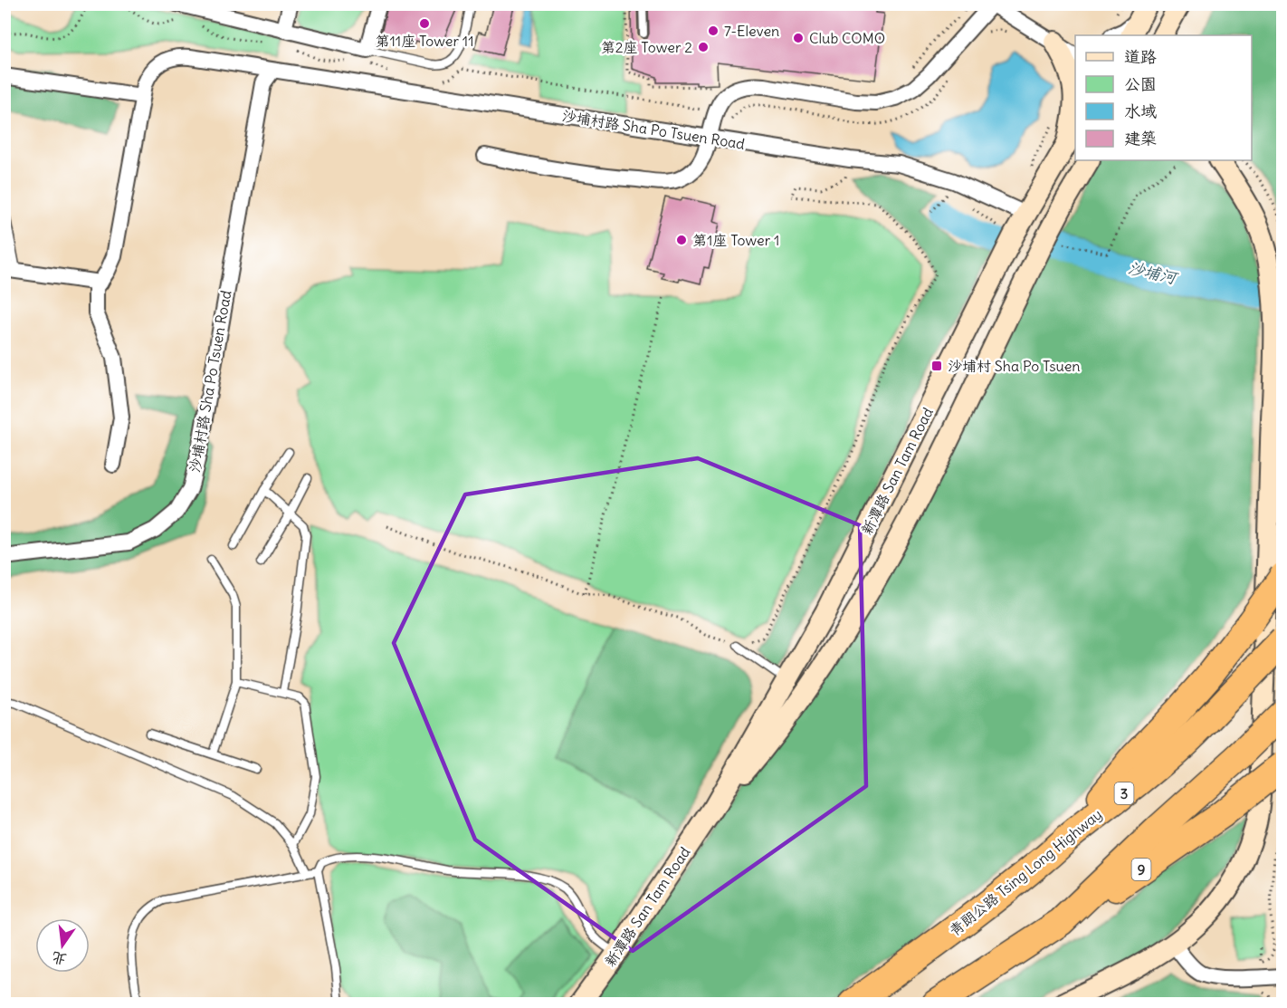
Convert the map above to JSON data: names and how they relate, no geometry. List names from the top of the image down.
{
  "streets": {
    "highway": ["3", "9", "青朗公路 Tsing Long Highway"],
    "street": ["沙埔村路 Sha Po Tsuen Road", "新潭路 San Tam Road"]
  },
  "crossings": [
    ["沙埔村路 Sha Po Tsuen Road", "新潭路 San Tam Road"]
  ],
  "water": ["沙埔河"],
  "places": {
    "other": [
      "第11座 Tower 11",
      "7-Eleven",
      "Club COMO",
      "第2座 Tower 2",
      "第1座 Tower 1"
    ],
    "transit": ["沙埔村 Sha Po Tsuen"]
  },
  "legend": [
    "道路",
    "公園",
    "水域",
    "建築"
  ],
  "north": "bottom"
}
